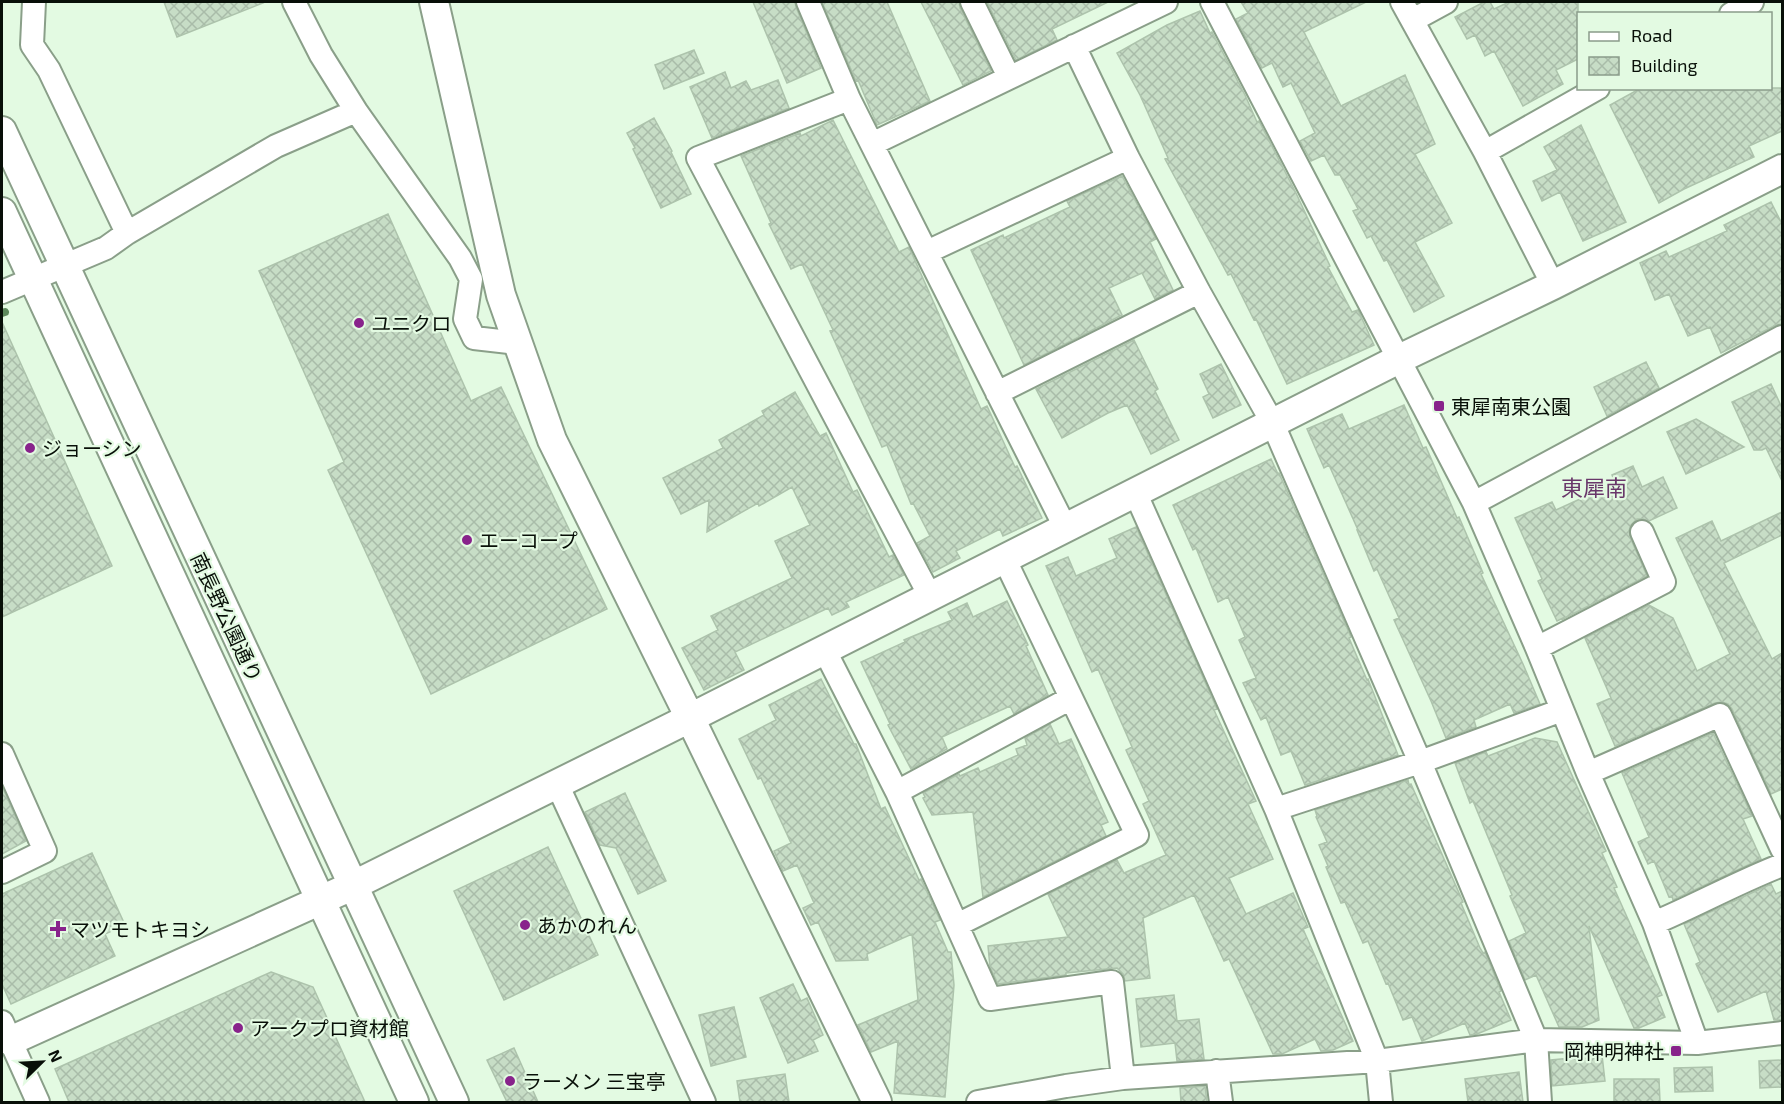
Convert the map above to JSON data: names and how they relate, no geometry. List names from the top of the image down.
{
  "streets": {
    "street": ["南長野公園通り"]
  },
  "districts": ["東犀南"],
  "places": {
    "other": [
      "ユニクロ",
      "ジョーシン",
      "エーコープ",
      "あかのれん",
      "アークプロ資材館",
      "ラーメン 三宝亭"
    ],
    "transit": ["東犀南東公園", "岡神明神社"],
    "health": ["マツモトキヨシ"]
  },
  "legend": ["Road", "Building"],
  "north": "top right"
}
